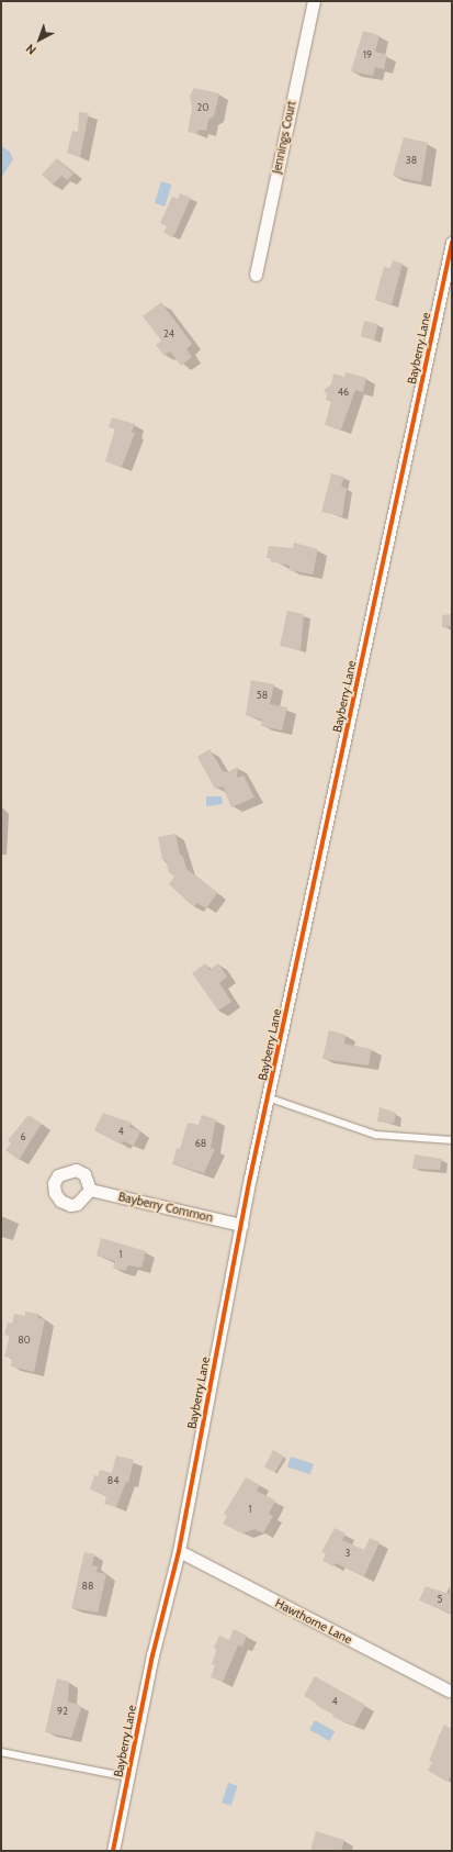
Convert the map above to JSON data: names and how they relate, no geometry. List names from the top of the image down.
{
  "streets": {
    "street": [
      "Jennings Court",
      "Bayberry Lane",
      "Bayberry Common",
      "Hawthorne Lane"
    ]
  },
  "crossings": [
    ["Bayberry Lane", "Bayberry Common"],
    ["Bayberry Lane", "Hawthorne Lane"]
  ],
  "house_numbers": [
    "19",
    "20",
    "38",
    "24",
    "46",
    "58",
    "4",
    "6",
    "68",
    "1",
    "80",
    "84",
    "1",
    "3",
    "88",
    "5",
    "4",
    "92"
  ],
  "north": "bottom left"
}
